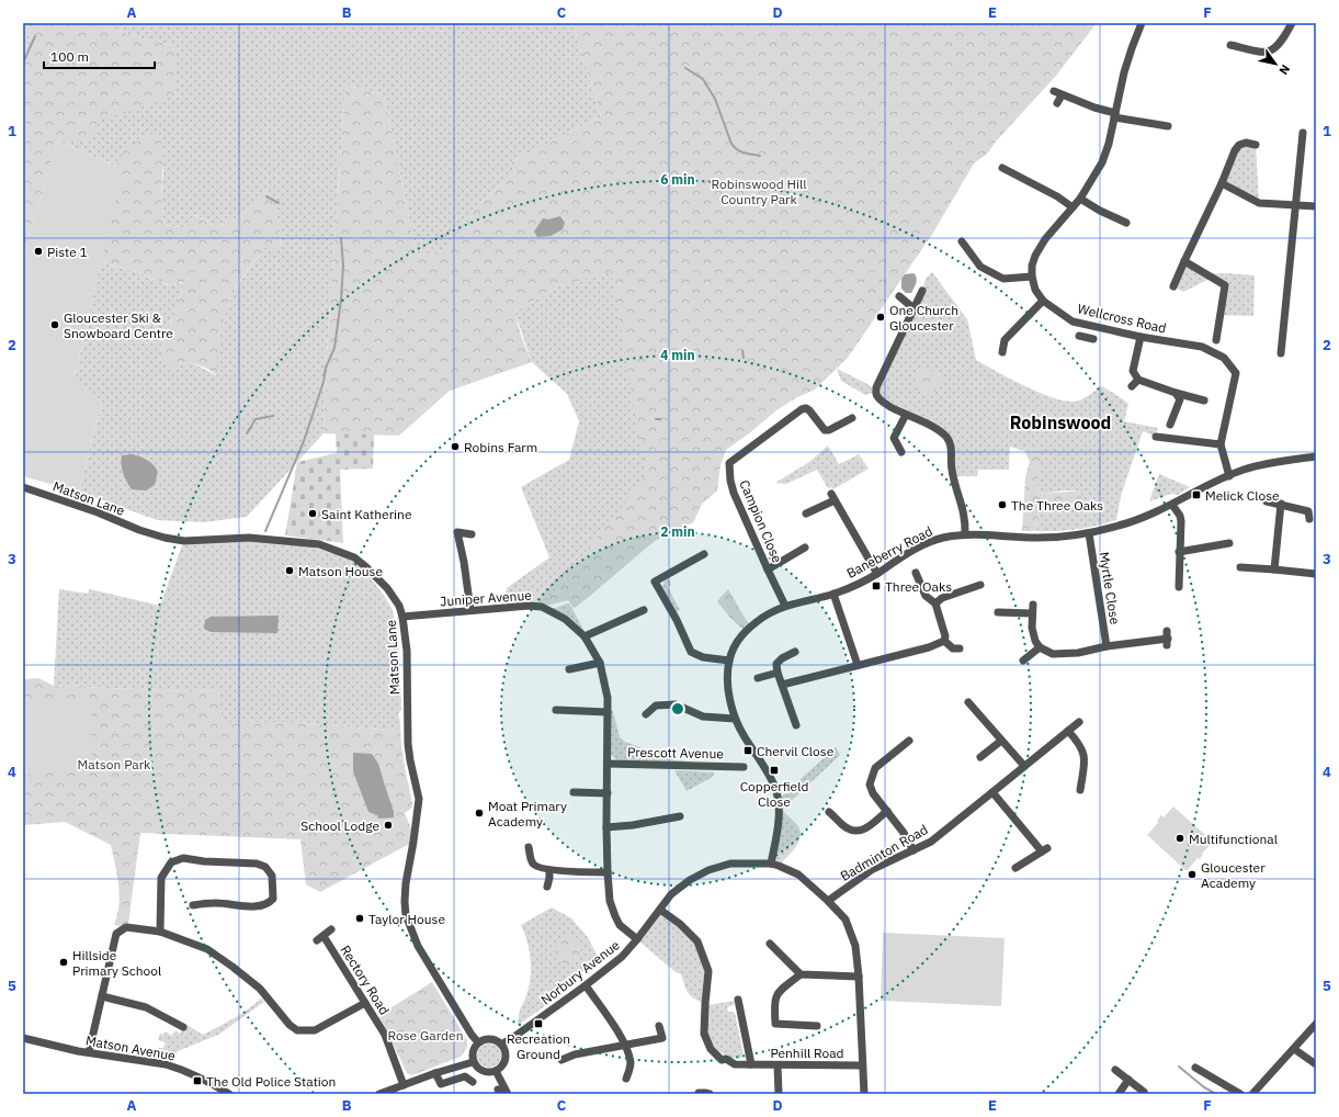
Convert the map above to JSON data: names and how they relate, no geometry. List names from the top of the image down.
{
  "streets": {
    "street": [
      "Wellcross Road",
      "Matson Lane",
      "Campion Close",
      "Baneberry Road",
      "Myrtle Close",
      "Juniper Avenue",
      "Prescott Avenue",
      "Badminton Road",
      "Norbury Avenue",
      "Rectory Road",
      "Matson Avenue",
      "Penhill Road"
    ]
  },
  "crossings": [
    ["Wellcross Road", "Baneberry Road"],
    ["Matson Lane", "Juniper Avenue"],
    ["Matson Lane", "Norbury Avenue"],
    ["Campion Close", "Baneberry Road"],
    ["Baneberry Road", "Myrtle Close"],
    ["Baneberry Road", "Norbury Avenue"],
    ["Juniper Avenue", "Prescott Avenue"],
    ["Juniper Avenue", "Norbury Avenue"],
    ["Badminton Road", "Norbury Avenue"],
    ["Norbury Avenue", "Penhill Road"]
  ],
  "districts": ["Robinswood"],
  "parks": ["Robinswood Hill Country Park", "Matson Park", "Rose Garden"],
  "places": {
    "other": [
      "Piste 1",
      "One Church Gloucester",
      "Gloucester Ski & Snowboard Centre",
      "Robins Farm",
      "The Three Oaks",
      "Saint Katherine",
      "Matson House",
      "Moat Primary Academy",
      "School Lodge",
      "Multifunctional",
      "Gloucester Academy",
      "Taylor House",
      "Hillside Primary School"
    ],
    "transit": [
      "Melick Close",
      "Three Oaks",
      "Chervil Close",
      "Copperfield Close",
      "Recreation Ground",
      "The Old Police Station"
    ]
  },
  "scale_bar": "100 m",
  "north": "bottom right",
  "grid": {
    "columns": [
      "A",
      "B",
      "C",
      "D",
      "E",
      "F"
    ],
    "rows": [
      "1",
      "2",
      "3",
      "4",
      "5"
    ]
  },
  "rings": ["6 min", "4 min", "2 min"]
}
